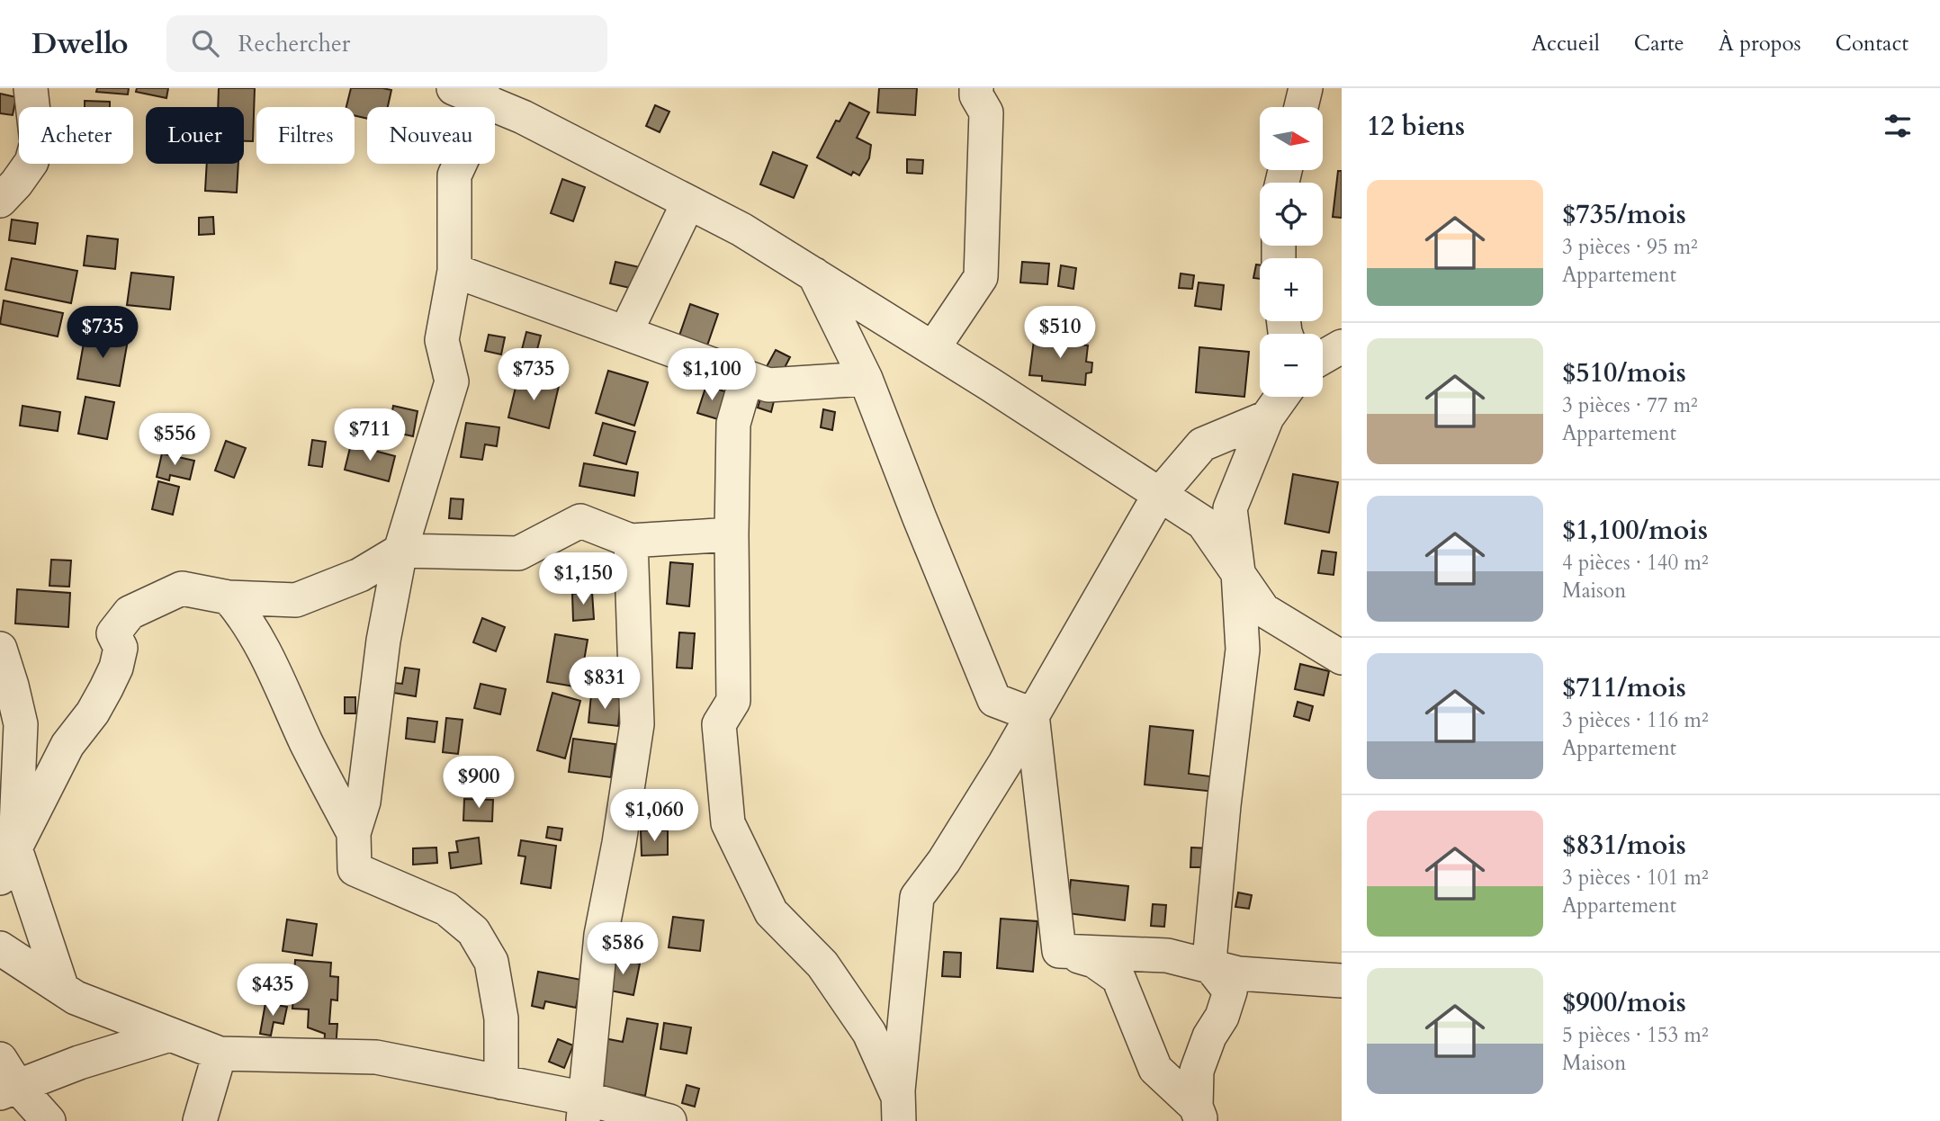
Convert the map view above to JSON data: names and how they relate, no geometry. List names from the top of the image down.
{
  "north": "right",
  "page": {
    "header": "Dwello",
    "search": "Rechercher",
    "nav": [
      "Accueil",
      "Carte",
      "À propos",
      "Contact"
    ],
    "heading": "12 biens",
    "map_buttons": ["+", "−"],
    "chip": [
      "Acheter",
      "Louer",
      "Filtres",
      "Nouveau"
    ],
    "list": [
      {
        "name": "$735/mois",
        "note": "3 pièces · 95 m² · Appartement"
      },
      {
        "name": "$510/mois",
        "note": "3 pièces · 77 m² · Appartement"
      },
      {
        "name": "$1,100/mois",
        "note": "4 pièces · 140 m² · Maison"
      },
      {
        "name": "$711/mois",
        "note": "3 pièces · 116 m² · Appartement"
      },
      {
        "name": "$831/mois",
        "note": "3 pièces · 101 m² · Appartement"
      },
      {
        "name": "$900/mois",
        "note": "5 pièces · 153 m² · Maison"
      }
    ],
    "price": [
      "$735",
      "$510",
      "$735",
      "$1,100",
      "$711",
      "$556",
      "$1,150",
      "$831",
      "$900",
      "$1,060",
      "$586",
      "$435"
    ]
  }
}
